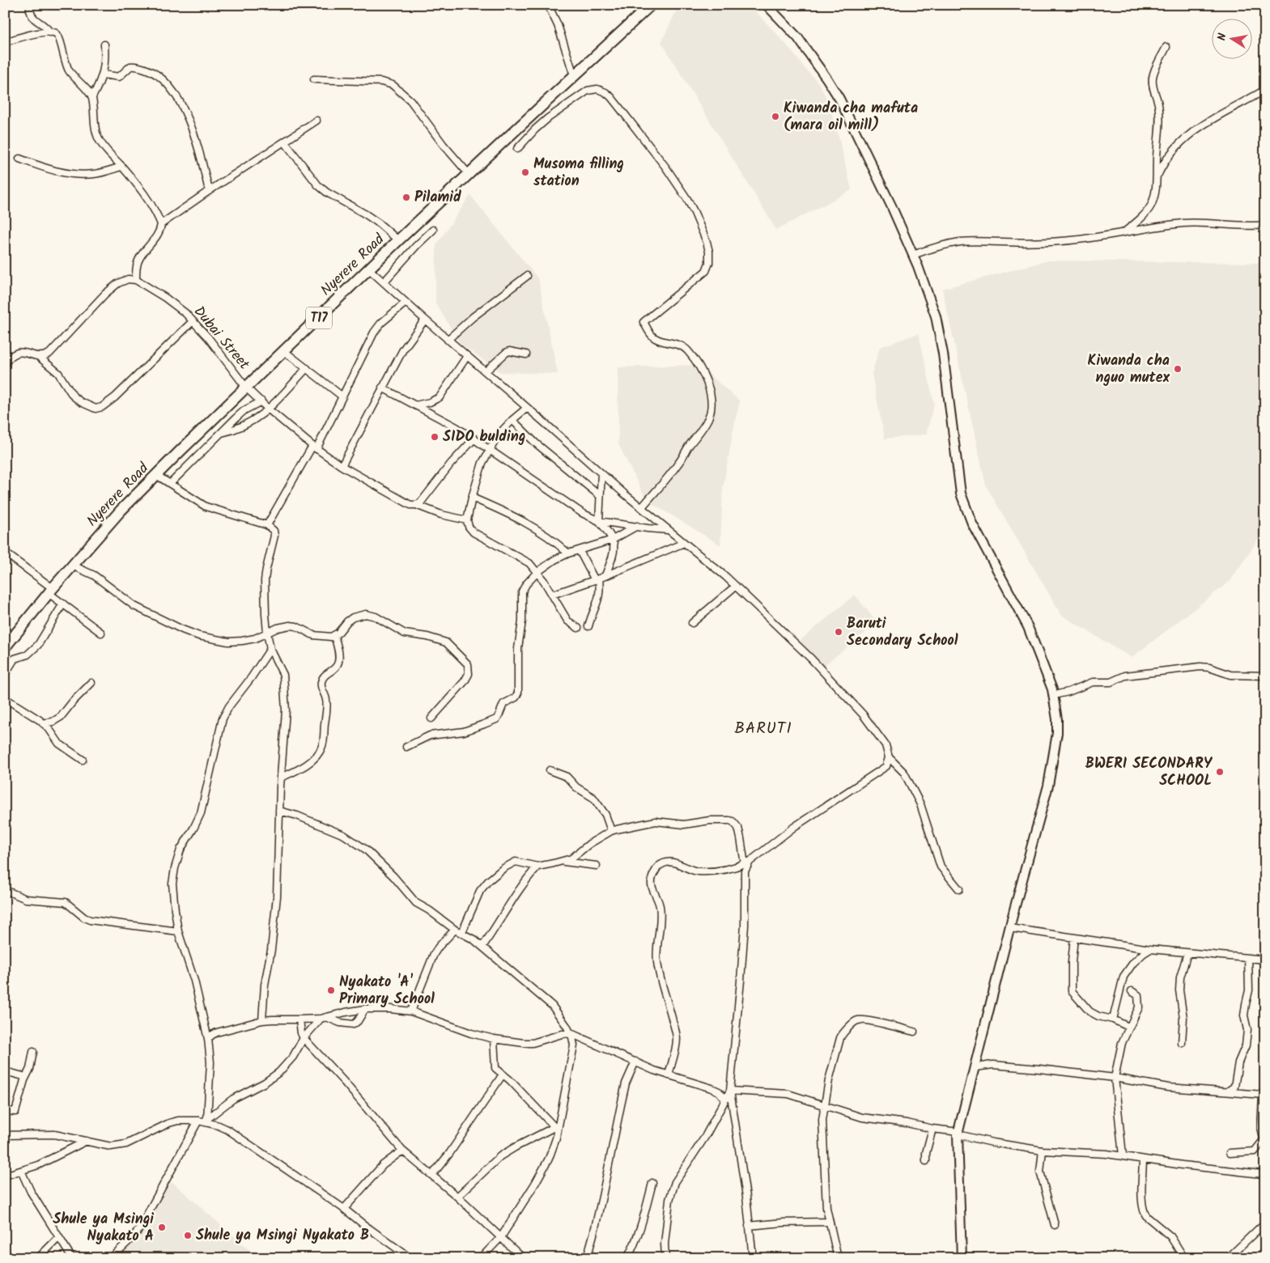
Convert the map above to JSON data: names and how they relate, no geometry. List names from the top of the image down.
{
  "streets": {
    "main road": ["Nyerere Road", "T17"],
    "street": ["Dubai Street"]
  },
  "crossings": [
    ["Nyerere Road", "Dubai Street"]
  ],
  "districts": ["BARUTI"],
  "places": [
    "Kiwanda cha mafuta (mara oil mill)",
    "Musoma filling station",
    "Pilamid",
    "Kiwanda cha nguo mutex",
    "SIDO bulding",
    "Baruti Secondary School",
    "BWERI SECONDARY SCHOOL",
    "Nyakato 'A' Primary School",
    "Shule ya Msingi Nyakato A",
    "Shule ya Msingi Nyakato B"
  ],
  "north": "left"
}
